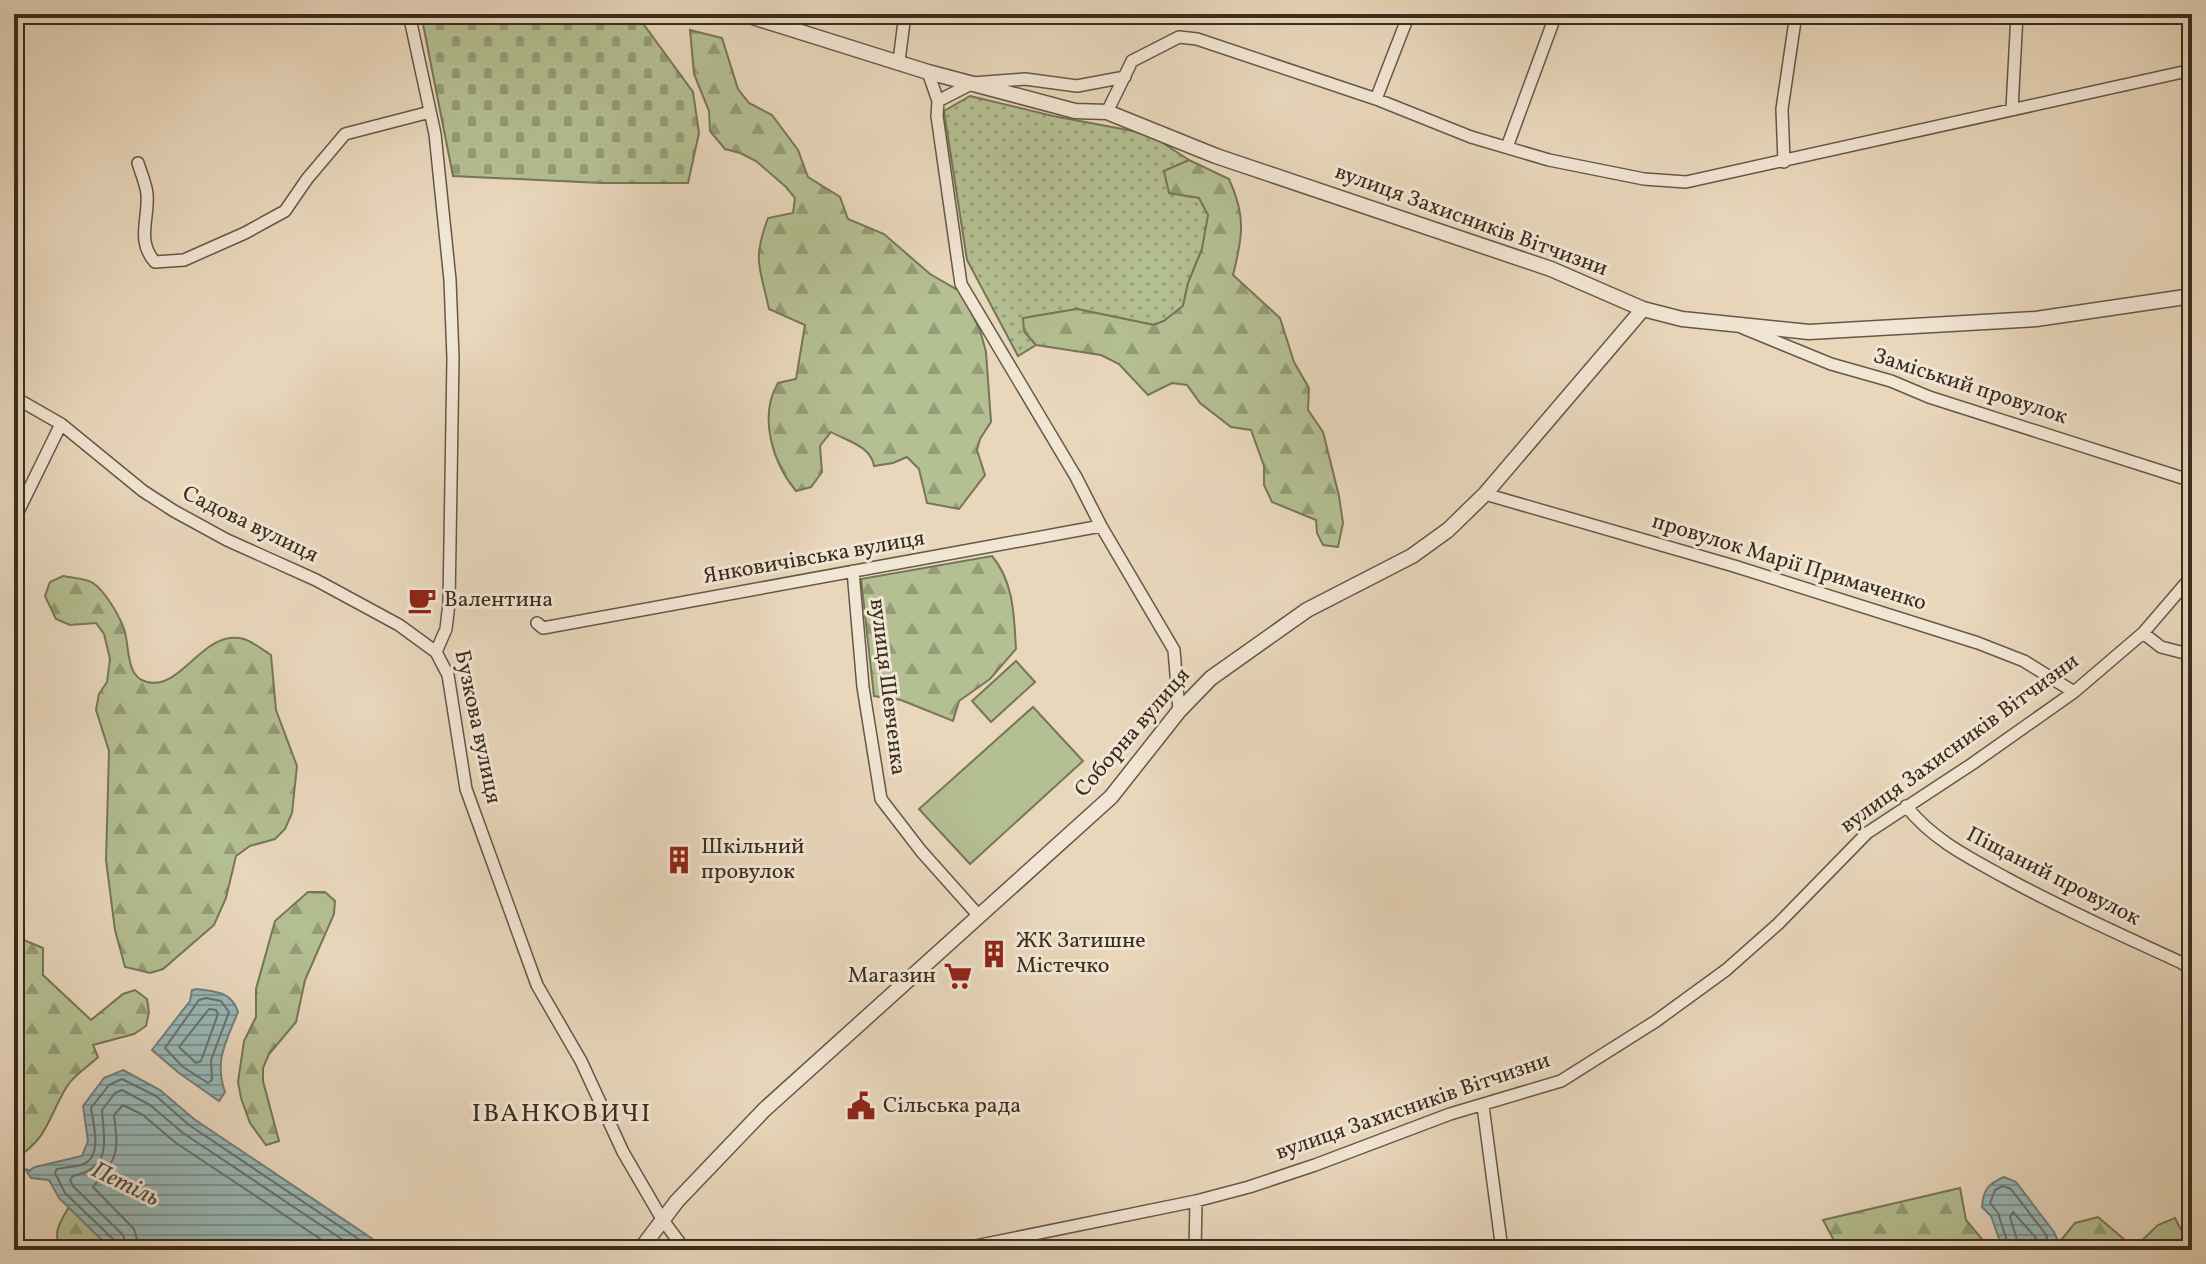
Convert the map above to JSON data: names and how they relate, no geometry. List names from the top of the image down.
{
  "streets": {
    "street": [
      "вулиця Захисників Вітчизни",
      "Заміський провулок",
      "Садова вулиця",
      "Янковичівська вулиця",
      "провулок Марії Примаченко",
      "вулиця Шевченка",
      "Бузкова вулиця",
      "Соборна вулиця",
      "Піщаний провулок"
    ]
  },
  "crossings": [
    ["вулиця Захисників Вітчизни", "Заміський провулок"],
    ["вулиця Захисників Вітчизни", "провулок Марії Примаченко"],
    ["вулиця Захисників Вітчизни", "Соборна вулиця"],
    ["вулиця Захисників Вітчизни", "Піщаний провулок"],
    ["Садова вулиця", "Бузкова вулиця"],
    ["Янковичівська вулиця", "вулиця Шевченка"],
    ["провулок Марії Примаченко", "Соборна вулиця"],
    ["вулиця Шевченка", "Соборна вулиця"],
    ["Бузкова вулиця", "Соборна вулиця"]
  ],
  "districts": ["ІВАНКОВИЧІ"],
  "water": ["Петіль"],
  "places": {
    "cafe": ["Валентина"],
    "building": ["Шкільний провулок", "ЖК Затишне Містечко"],
    "supermarket": ["Магазин"],
    "public building": ["Cільська рада"]
  }
}
